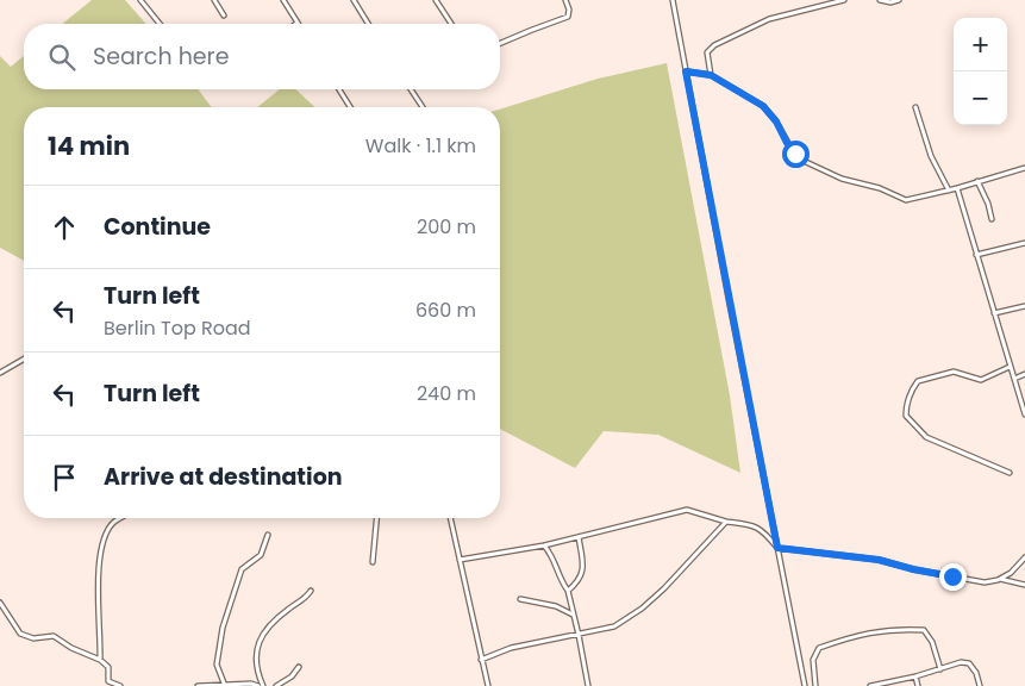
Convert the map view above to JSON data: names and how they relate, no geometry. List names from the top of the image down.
{
  "page": {
    "map_buttons": ["+", "−"],
    "search": "Search here",
    "heading": ["14 min", "Walk · 1.1 km"],
    "list": [
      ["Continue", "200 m"],
      ["Turn left", "Berlin Top Road", "660 m"],
      ["Turn left", "240 m"],
      "Arrive at destination"
    ]
  }
}
